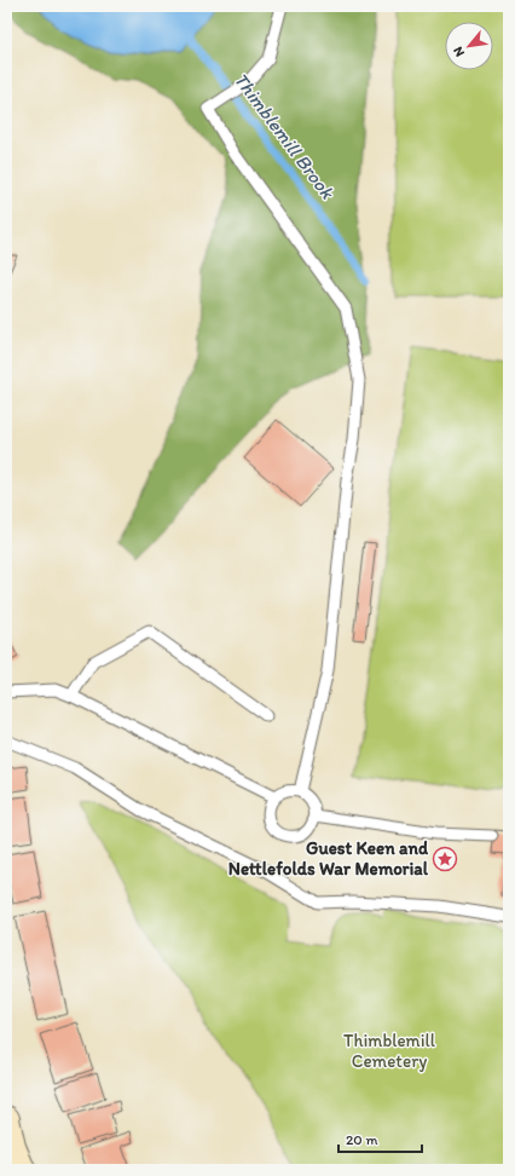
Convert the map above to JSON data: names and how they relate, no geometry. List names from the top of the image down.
{
  "water": ["Thimblemill Brook"],
  "parks": ["Thimblemill Cemetery"],
  "places": {
    "place": ["Guest Keen and Nettlefolds War Memorial"]
  },
  "scale_bar": "20 m",
  "north": "bottom left"
}
